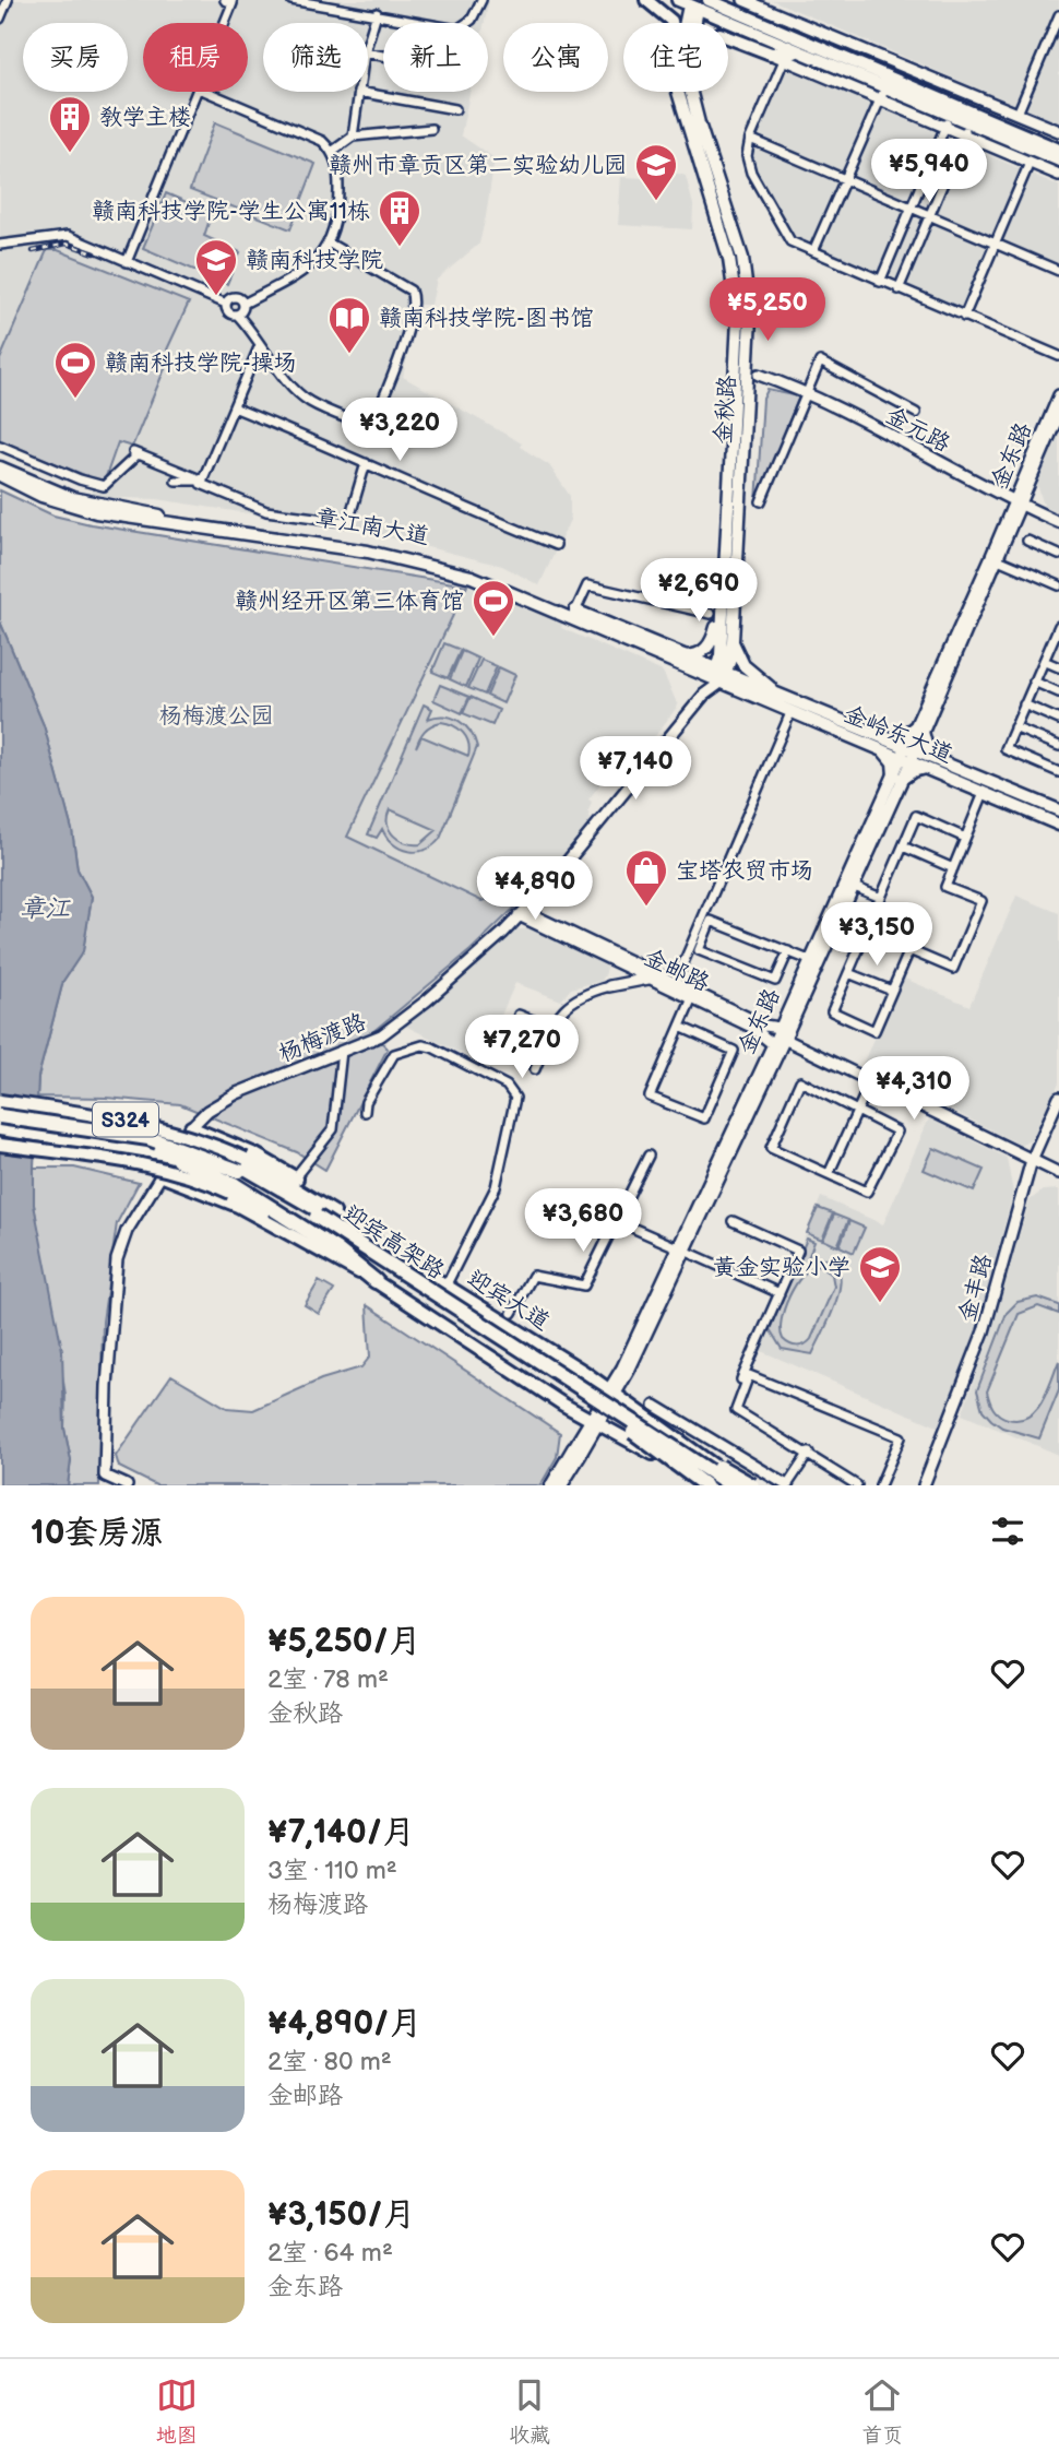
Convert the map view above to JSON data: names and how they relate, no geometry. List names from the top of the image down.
{
  "streets": {
    "highway": ["迎宾高架路"],
    "main road": [
      "金秋路",
      "金东路",
      "章江南大道",
      "金岭东大道",
      "S324",
      "迎宾大道"
    ],
    "street": [
      "金元路",
      "金邮路",
      "杨梅渡路",
      "金丰路"
    ]
  },
  "crossings": [
    ["金秋路", "章江南大道"],
    ["金秋路", "金岭东大道"],
    ["金秋路", "杨梅渡路"],
    ["金元路", "金东路"],
    ["金东路", "金岭东大道"],
    ["金东路", "金邮路"],
    ["金东路", "迎宾高架路"],
    ["金东路", "迎宾大道"],
    ["章江南大道", "金岭东大道"],
    ["章江南大道", "杨梅渡路"],
    ["金岭东大道", "杨梅渡路"],
    ["金邮路", "杨梅渡路"],
    ["S324", "迎宾高架路"],
    ["S324", "迎宾大道"],
    ["迎宾高架路", "迎宾大道"]
  ],
  "water": ["章江"],
  "parks": ["杨梅渡公园"],
  "places": {
    "building": ["教学主楼", "赣南科技学院-学生公寓11栋"],
    "school or university": ["赣州市章贡区第二实验幼儿园", "赣南科技学院", "黄金实验小学"],
    "library": ["赣南科技学院-图书馆"],
    "sports": ["赣南科技学院-操场", "赣州经开区第三体育馆"],
    "shop": ["宝塔农贸市场"]
  },
  "page": {
    "chip": [
      "买房",
      "租房",
      "筛选",
      "新上",
      "公寓",
      "住宅"
    ],
    "price": [
      "¥5,940",
      "¥5,250",
      "¥3,220",
      "¥2,690",
      "¥7,140",
      "¥4,890",
      "¥3,150",
      "¥7,270",
      "¥4,310",
      "¥3,680"
    ],
    "heading": "10套房源",
    "list": [
      {
        "name": "¥5,250/月",
        "note": "2室 · 78 m² · 金秋路"
      },
      {
        "name": "¥7,140/月",
        "note": "3室 · 110 m² · 杨梅渡路"
      },
      {
        "name": "¥4,890/月",
        "note": "2室 · 80 m² · 金邮路"
      },
      {
        "name": "¥3,150/月",
        "note": "2室 · 64 m² · 金东路"
      }
    ],
    "tabs": ["地图", "收藏", "首页"]
  }
}
